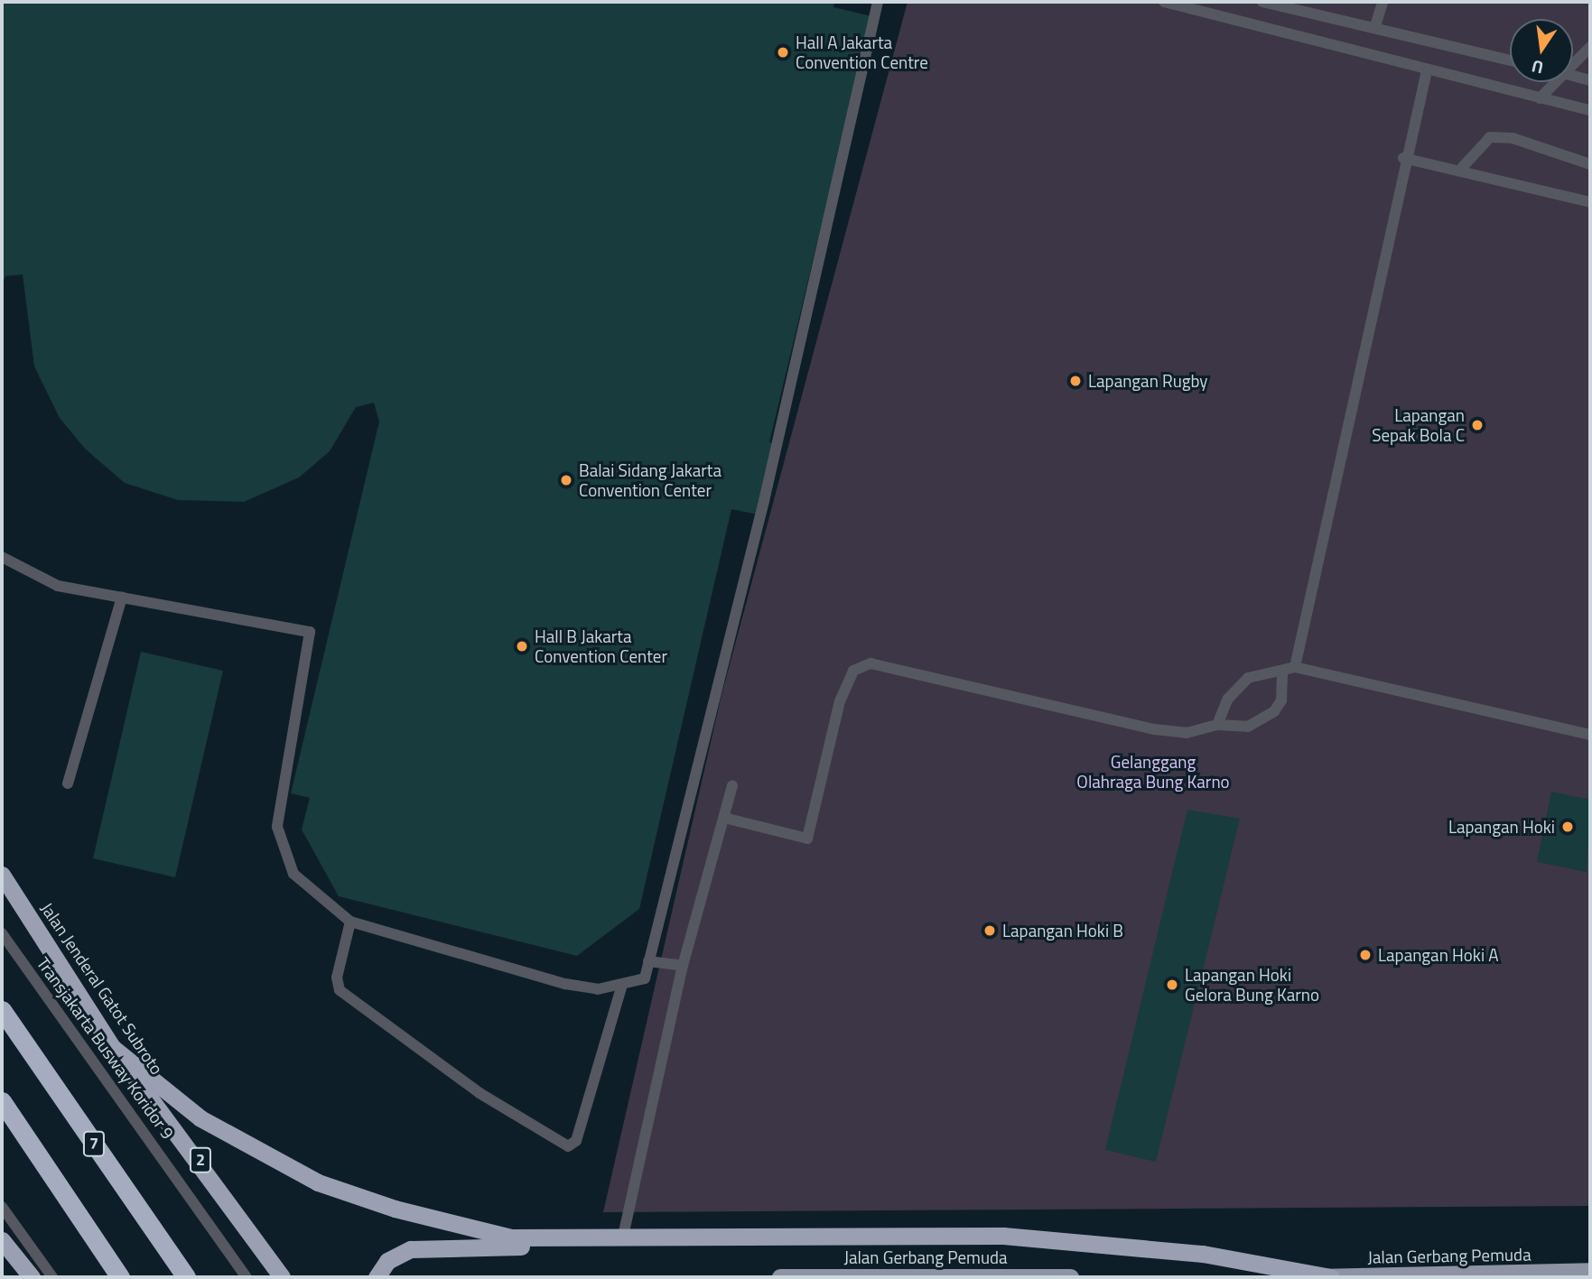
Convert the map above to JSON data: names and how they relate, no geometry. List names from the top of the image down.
{
  "streets": {
    "highway": ["Jalan Jenderal Gatot Subroto", "7", "2"],
    "main road": ["Jalan Gerbang Pemuda"],
    "lane": ["Transjakarta Busway Koridor 9"]
  },
  "parks": ["Gelanggang Olahraga Bung Karno"],
  "places": [
    "Hall A Jakarta Convention Centre",
    "Lapangan Rugby",
    "Lapangan Sepak Bola C",
    "Balai Sidang Jakarta Convention Center",
    "Hall B Jakarta Convention Center",
    "Lapangan Hoki",
    "Lapangan Hoki B",
    "Lapangan Hoki A",
    "Lapangan Hoki Gelora Bung Karno"
  ],
  "north": "bottom"
}
